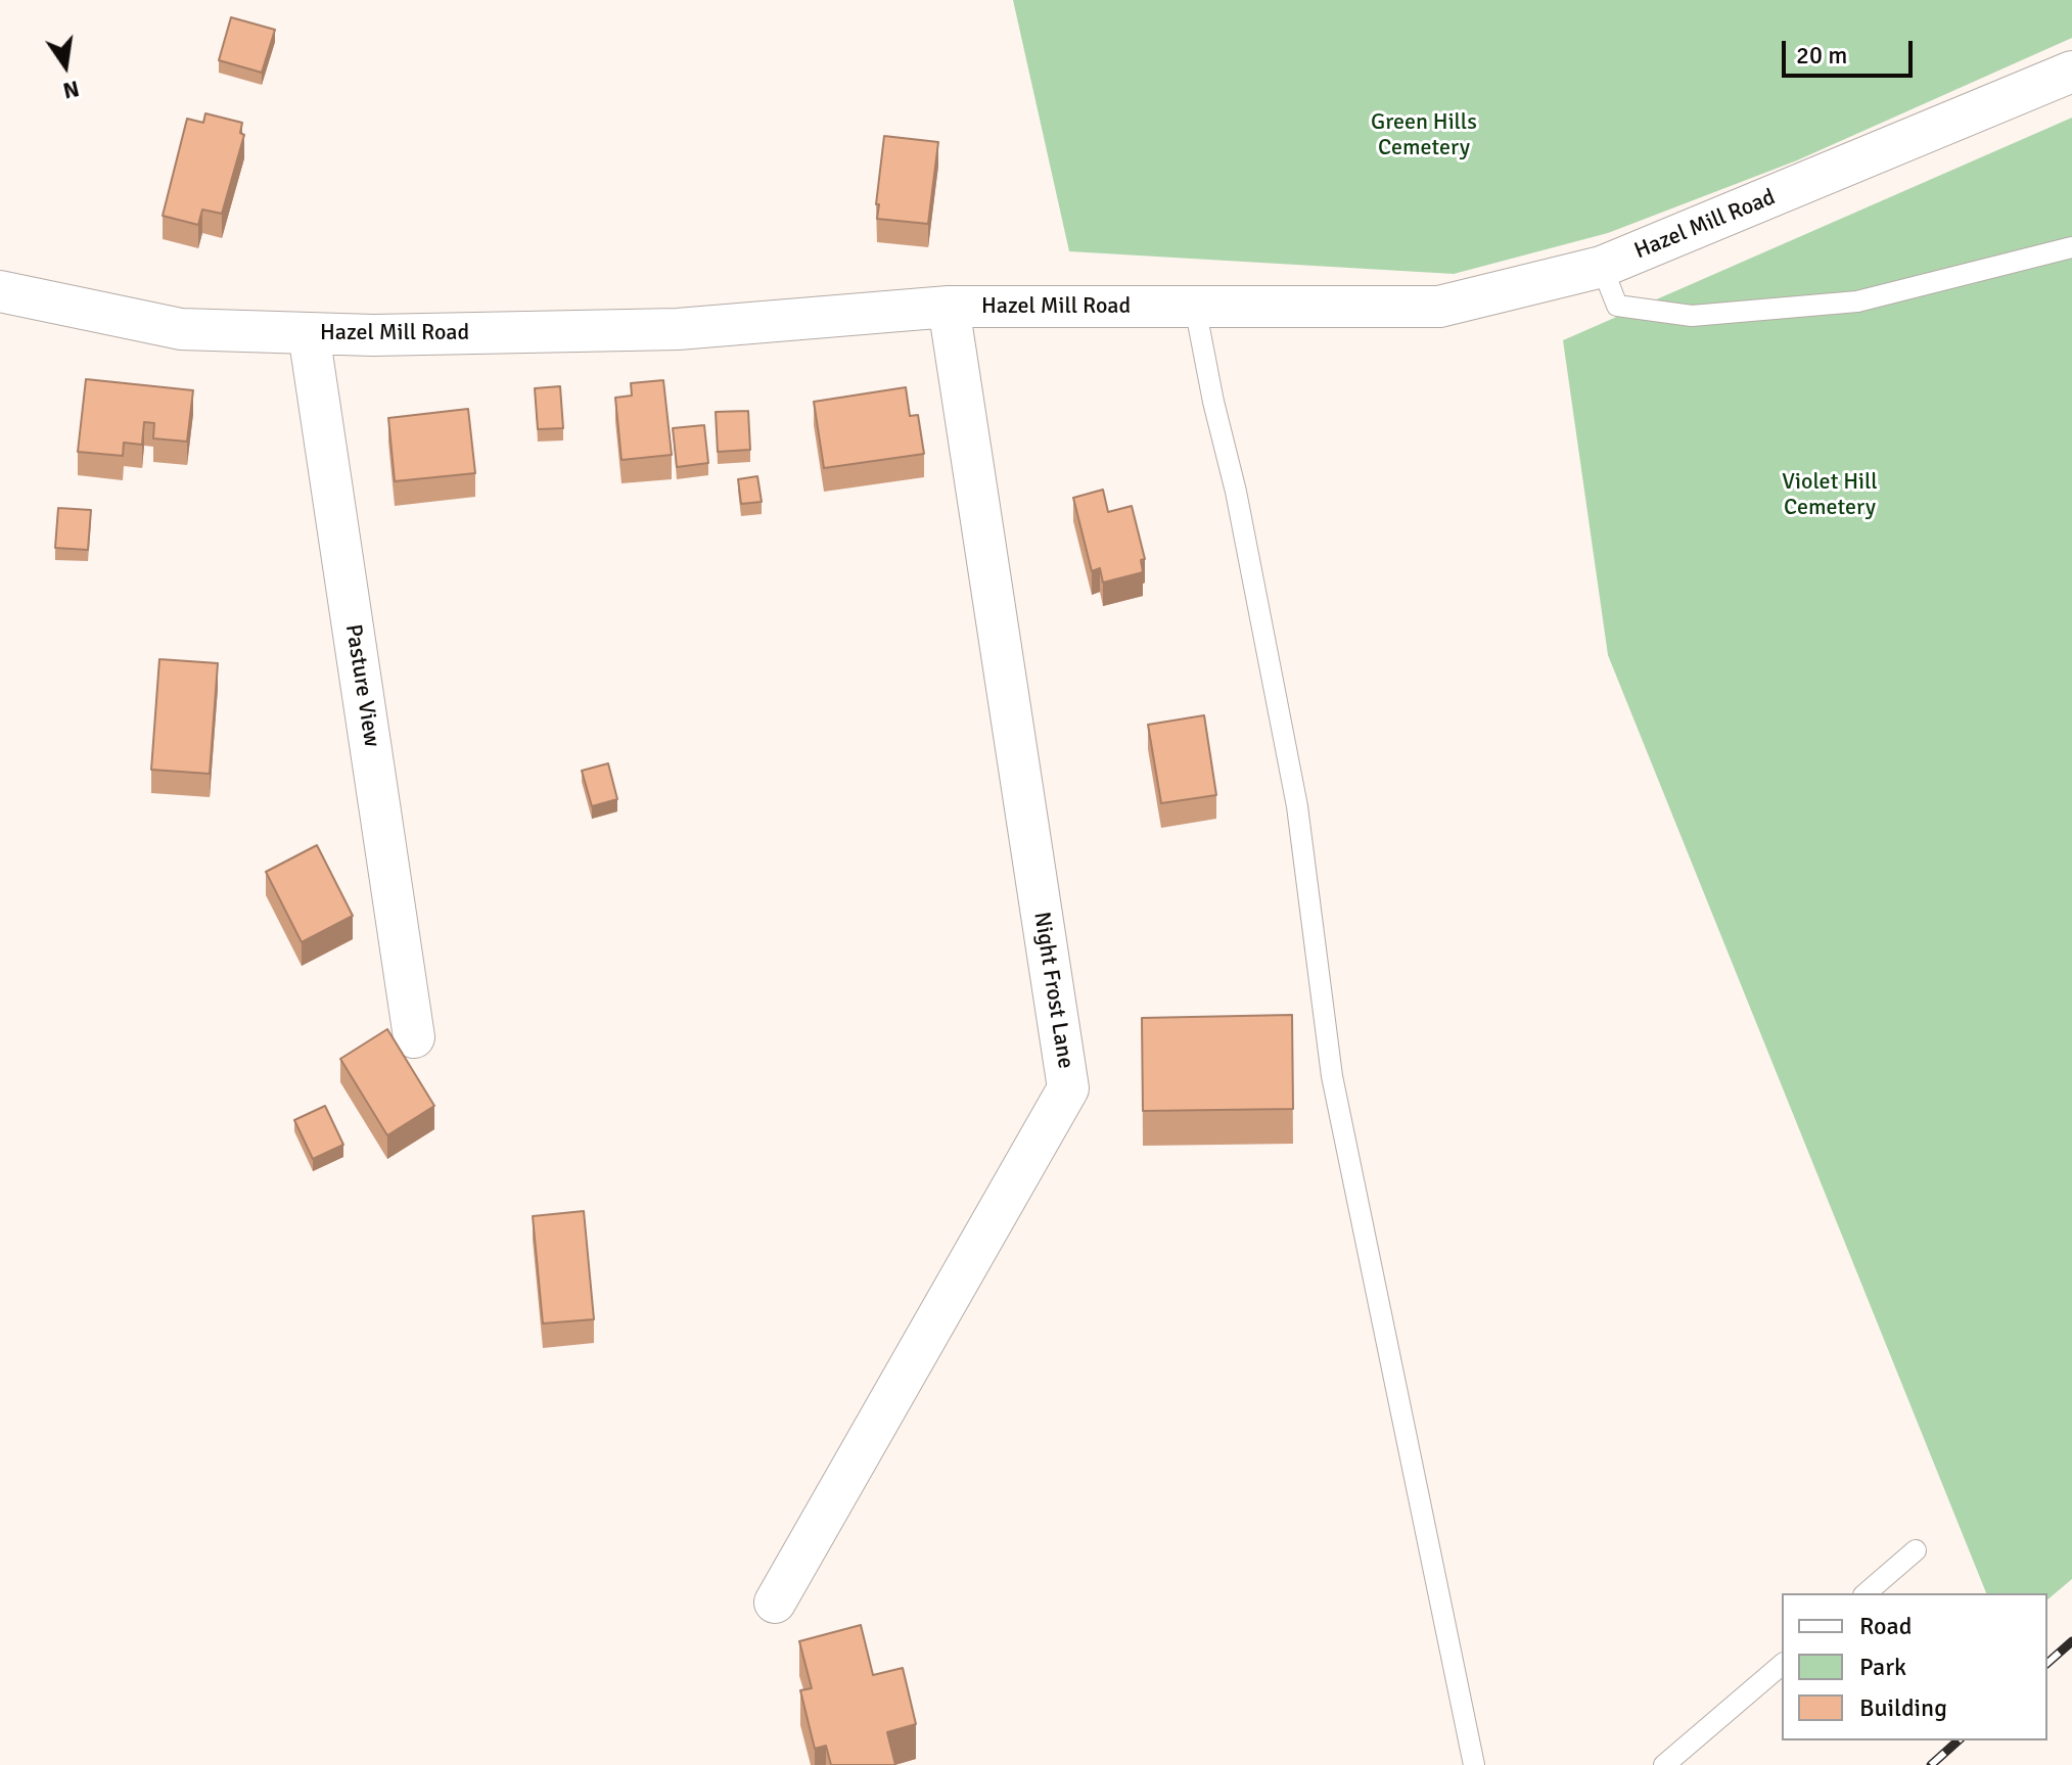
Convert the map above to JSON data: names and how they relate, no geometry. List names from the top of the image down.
{
  "streets": {
    "street": ["Hazel Mill Road", "Pasture View", "Night Frost Lane"]
  },
  "crossings": [
    ["Hazel Mill Road", "Pasture View"],
    ["Hazel Mill Road", "Night Frost Lane"]
  ],
  "parks": ["Green Hills Cemetery", "Violet Hill Cemetery"],
  "legend": ["Road", "Park", "Building"],
  "scale_bar": "20 m",
  "north": "bottom"
}
